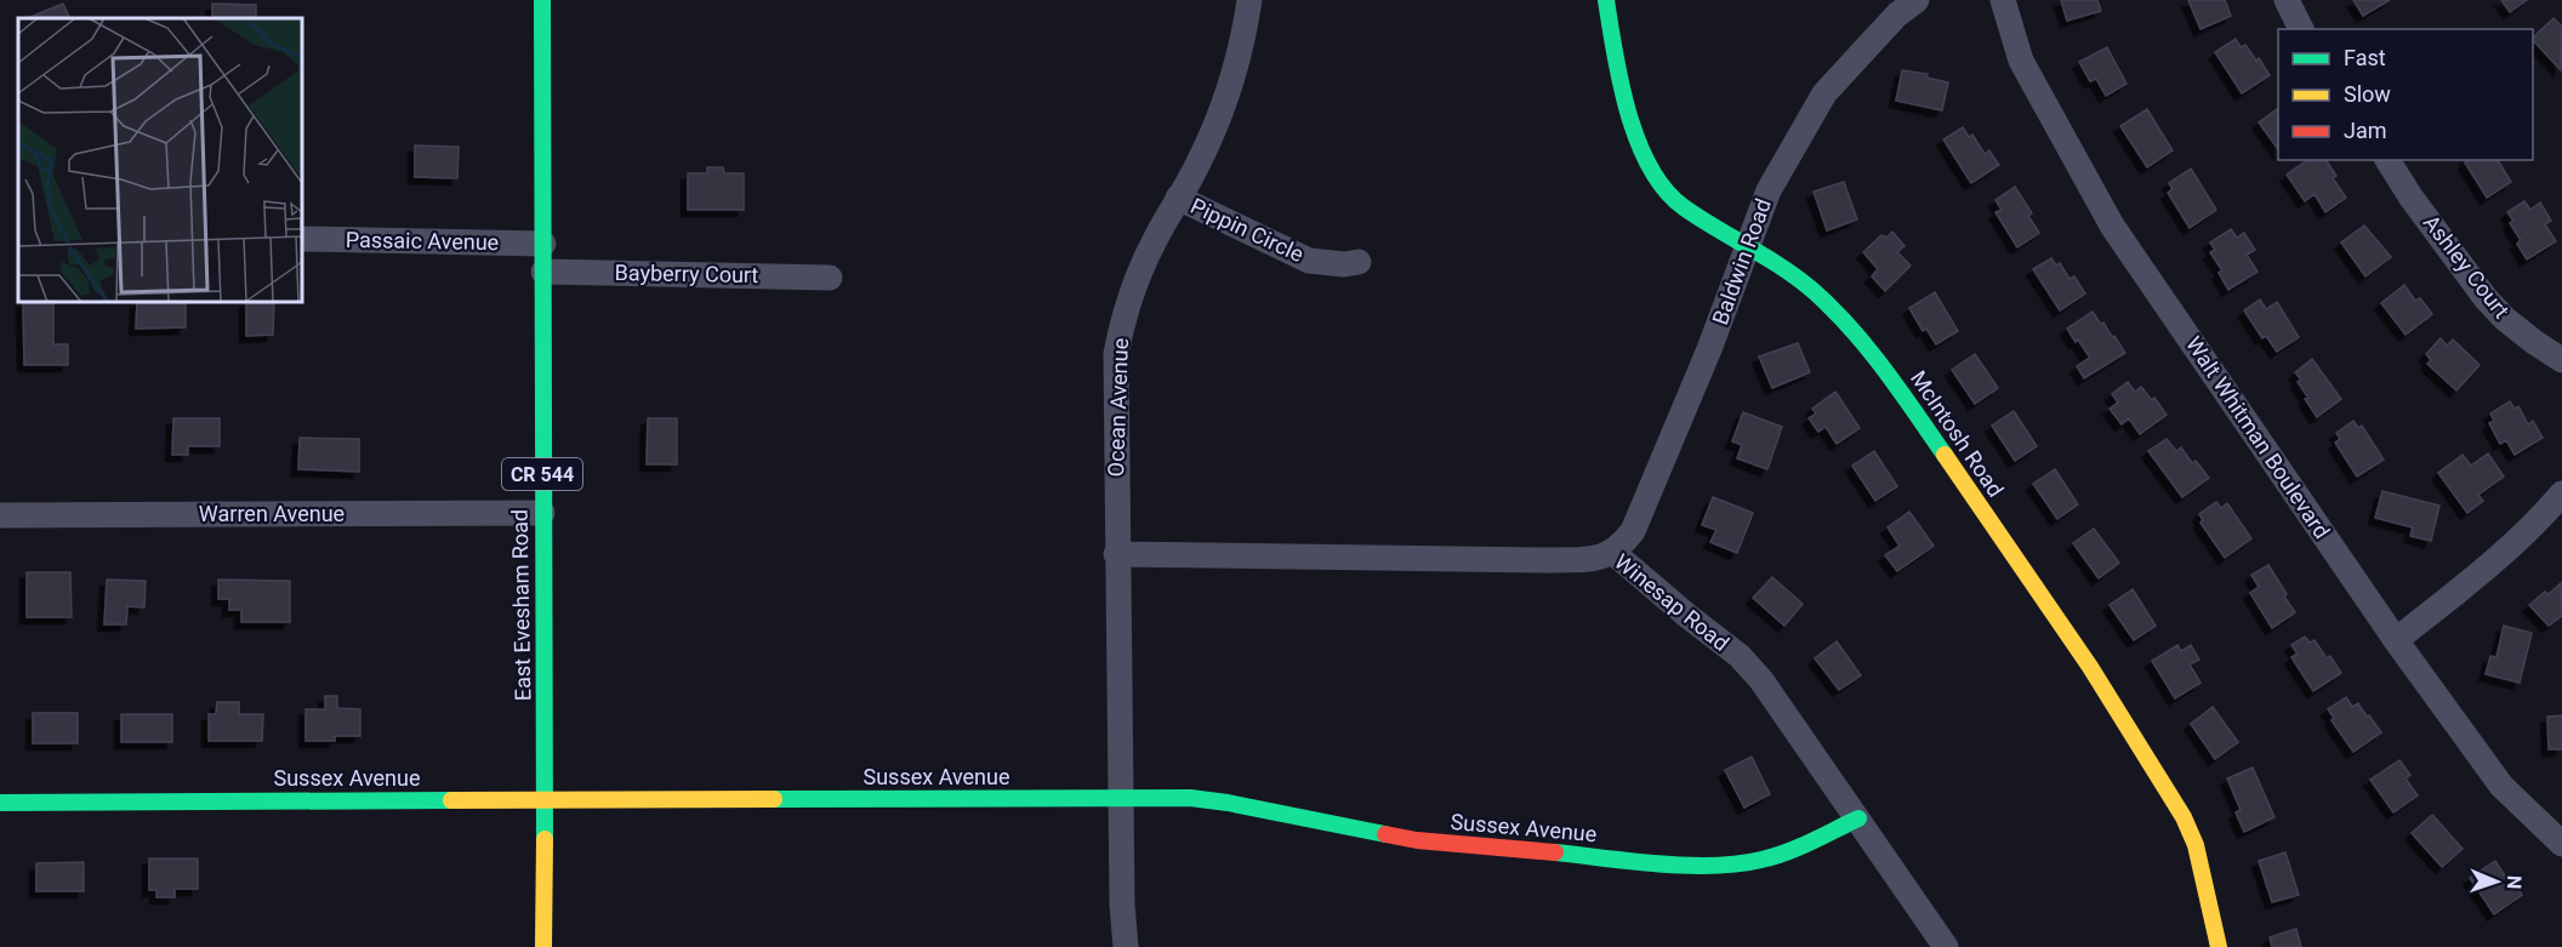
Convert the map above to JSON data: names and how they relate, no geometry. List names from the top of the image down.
{
  "streets": {
    "street": [
      "Pippin Circle",
      "Passaic Avenue",
      "Baldwin Road",
      "Ashley Court",
      "Bayberry Court",
      "Ocean Avenue",
      "McIntosh Road",
      "Walt Whitman Boulevard",
      "CR 544",
      "Warren Avenue",
      "Winesap Road",
      "East Evesham Road",
      "Sussex Avenue"
    ]
  },
  "crossings": [
    ["Pippin Circle", "Ocean Avenue"],
    ["Passaic Avenue", "East Evesham Road"],
    ["Baldwin Road", "McIntosh Road"],
    ["Baldwin Road", "Winesap Road"],
    ["Bayberry Court", "East Evesham Road"],
    ["Ocean Avenue", "Winesap Road"],
    ["Ocean Avenue", "Sussex Avenue"],
    ["Warren Avenue", "East Evesham Road"],
    ["Winesap Road", "Sussex Avenue"],
    ["East Evesham Road", "Sussex Avenue"]
  ],
  "legend": ["Fast", "Slow", "Jam"],
  "north": "right"
}
